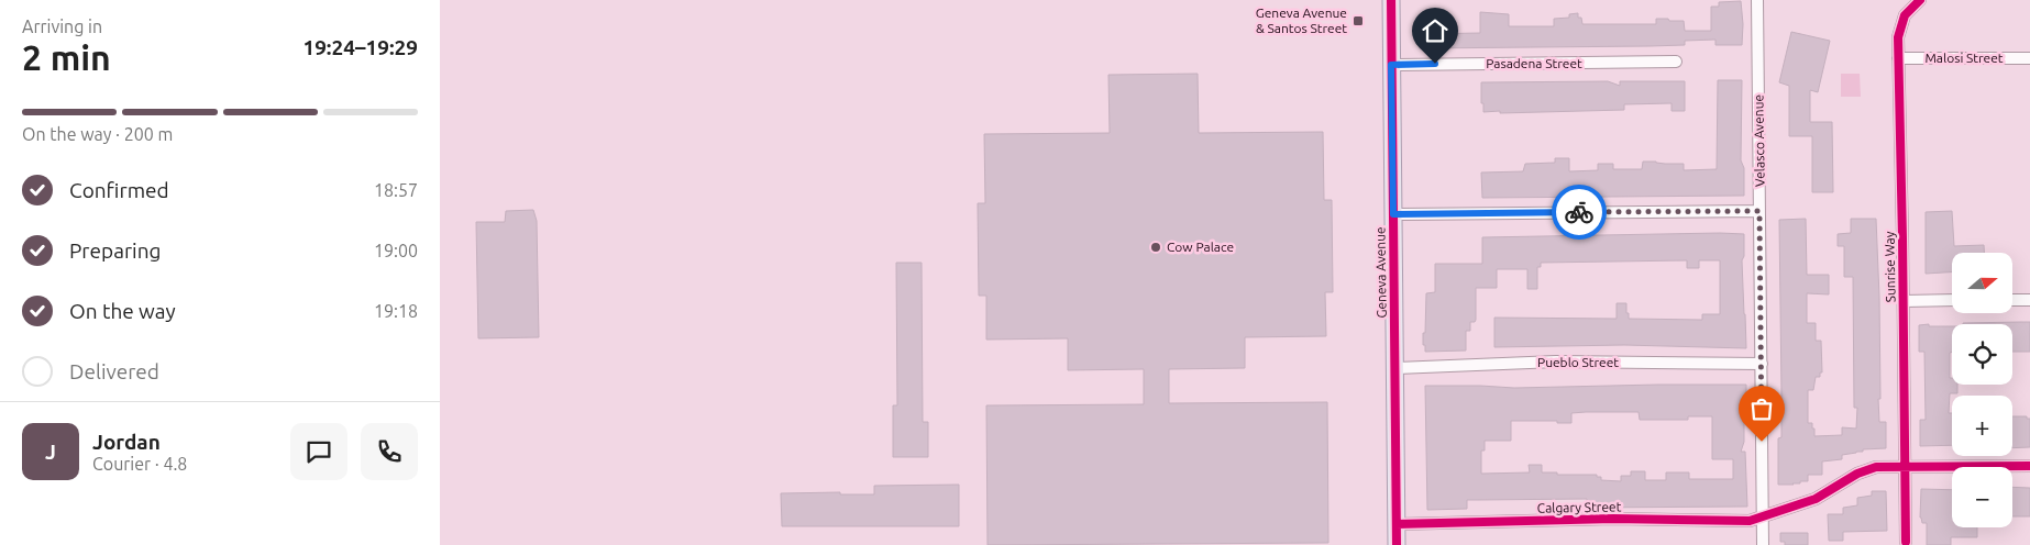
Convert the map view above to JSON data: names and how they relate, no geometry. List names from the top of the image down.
{
  "streets": {
    "main road": ["Geneva Avenue"],
    "street": [
      "Malosi Street",
      "Pasadena Street",
      "Velasco Avenue",
      "Sunrise Way",
      "Pueblo Street",
      "Calgary Street"
    ]
  },
  "crossings": [
    ["Malosi Street", "Sunrise Way"],
    ["Pasadena Street", "Geneva Avenue"],
    ["Velasco Avenue", "Pueblo Street"],
    ["Velasco Avenue", "Calgary Street"],
    ["Sunrise Way", "Calgary Street"],
    ["Geneva Avenue", "Pueblo Street"],
    ["Geneva Avenue", "Calgary Street"]
  ],
  "places": {
    "transit": ["Geneva Avenue & Santos Street"],
    "other": ["Cow Palace"]
  },
  "north": "right",
  "page": {
    "heading": ["2 min", "Arriving in", "19:24–19:29"],
    "panel": ["Jordan", "Courier · 4.8"],
    "bar": "On the way · 200 m",
    "list": [
      ["Confirmed", "18:57"],
      ["Preparing", "19:00"],
      ["On the way", "19:18"],
      "Delivered"
    ],
    "map_buttons": ["+", "−"],
    "round": "J"
  }
}
